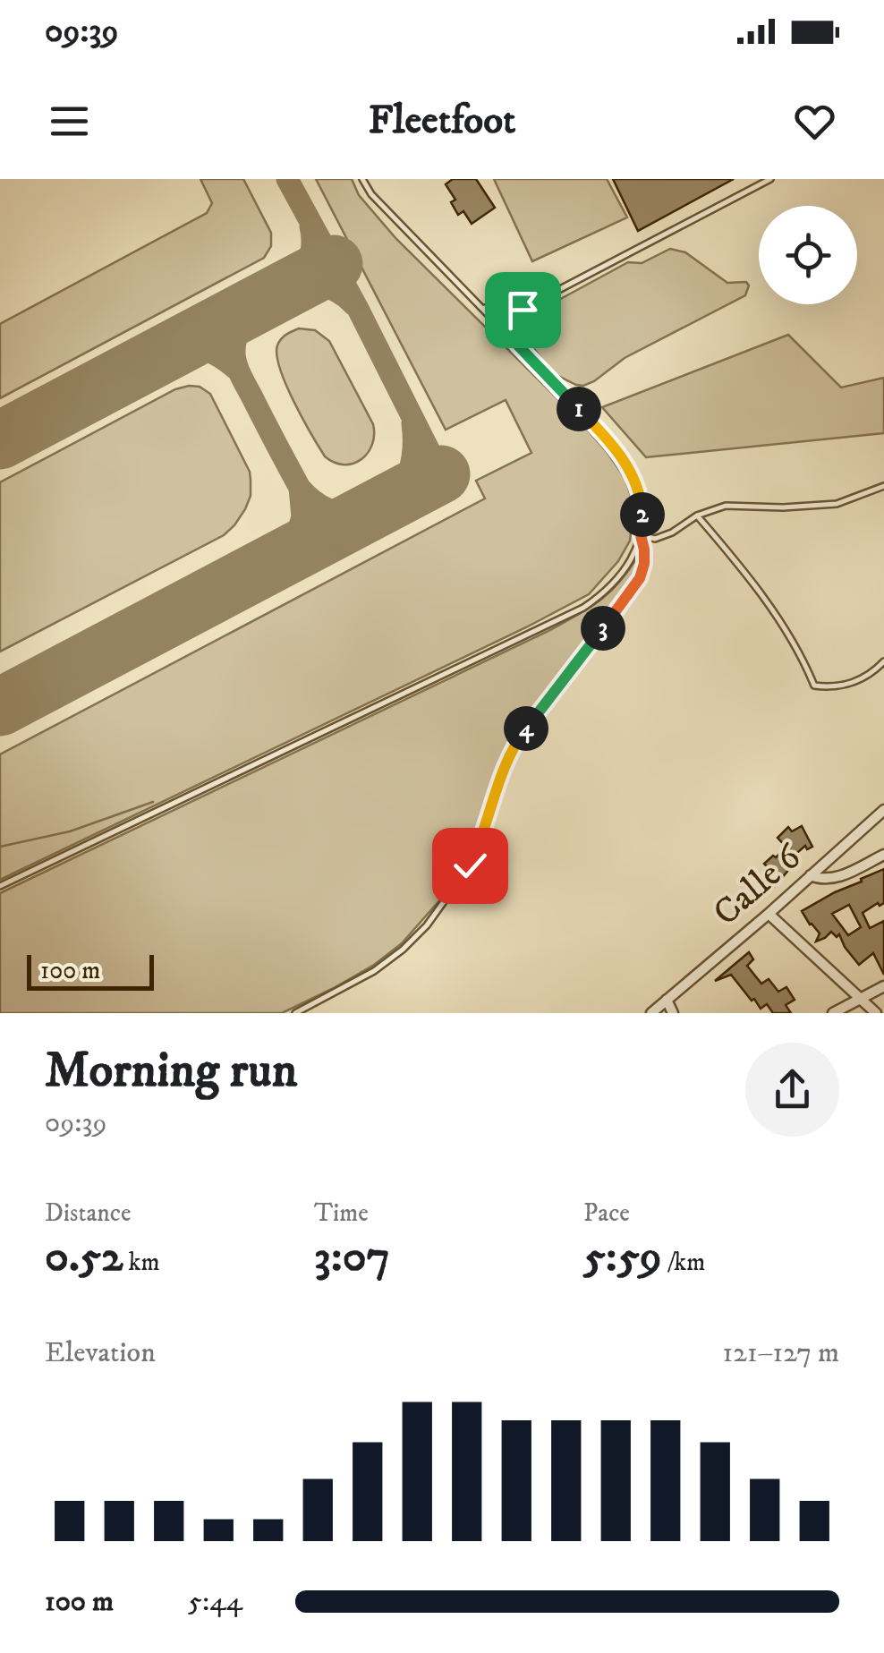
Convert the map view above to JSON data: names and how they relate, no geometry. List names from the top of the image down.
{
  "streets": {
    "street": ["Calle 6"]
  },
  "scale_bar": "100 m",
  "page": {
    "status": "09:39",
    "header": "Fleetfoot",
    "pins": [
      "1",
      "2",
      "3",
      "4"
    ],
    "scale": "100 m",
    "heading": ["Morning run", "09:39"],
    "stats": [
      ["Distance", "0.52 km"],
      ["Time", "3:07"],
      ["Pace", "5:59 /km"]
    ],
    "chart": ["Elevation", "121–127 m"],
    "list": [
      {
        "name": "100 m",
        "note": "5:44"
      }
    ]
  }
}
